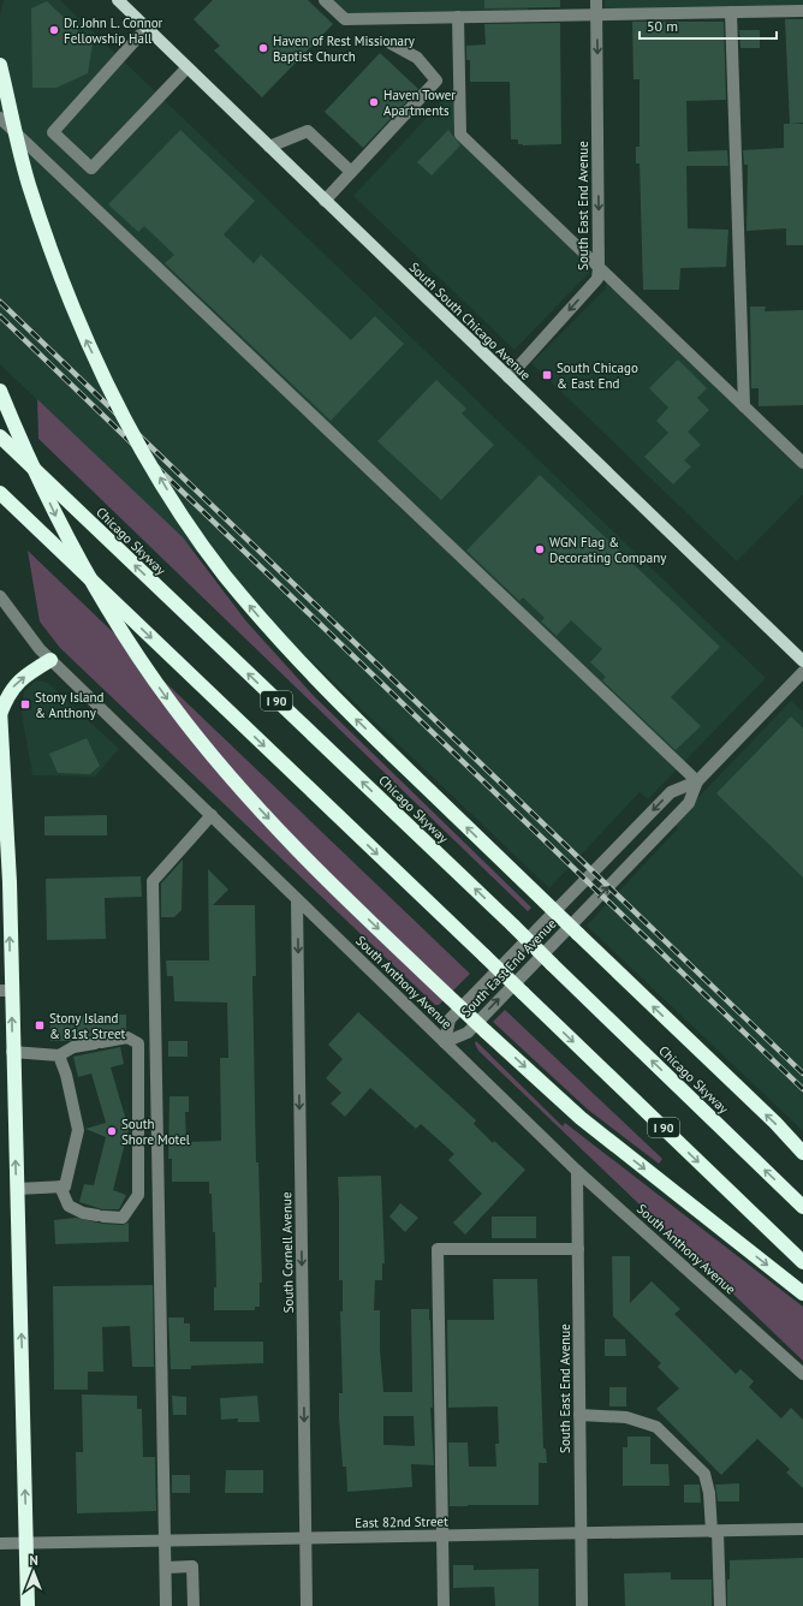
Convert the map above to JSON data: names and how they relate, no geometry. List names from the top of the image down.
{
  "streets": {
    "highway": ["Chicago Skyway", "I 90"],
    "main road": ["South South Chicago Avenue"],
    "street": [
      "South East End Avenue",
      "South Anthony Avenue",
      "South Cornell Avenue",
      "East 82nd Street"
    ]
  },
  "crossings": [
    ["South East End Avenue", "South South Chicago Avenue"],
    ["South East End Avenue", "South Anthony Avenue"],
    ["South East End Avenue", "East 82nd Street"],
    ["South Anthony Avenue", "South Cornell Avenue"],
    ["South Cornell Avenue", "East 82nd Street"]
  ],
  "one_way": ["South Cornell Avenue"],
  "places": {
    "other": [
      "Dr. John L. Connor Fellowship Hall",
      "Haven of Rest Missionary Baptist Church",
      "Haven Tower Apartments",
      "WGN Flag & Decorating Company",
      "South Shore Motel"
    ],
    "transit": ["South Chicago & East End", "Stony Island & Anthony", "Stony Island & 81st Street"]
  },
  "scale_bar": "50 m",
  "north": "top"
}
